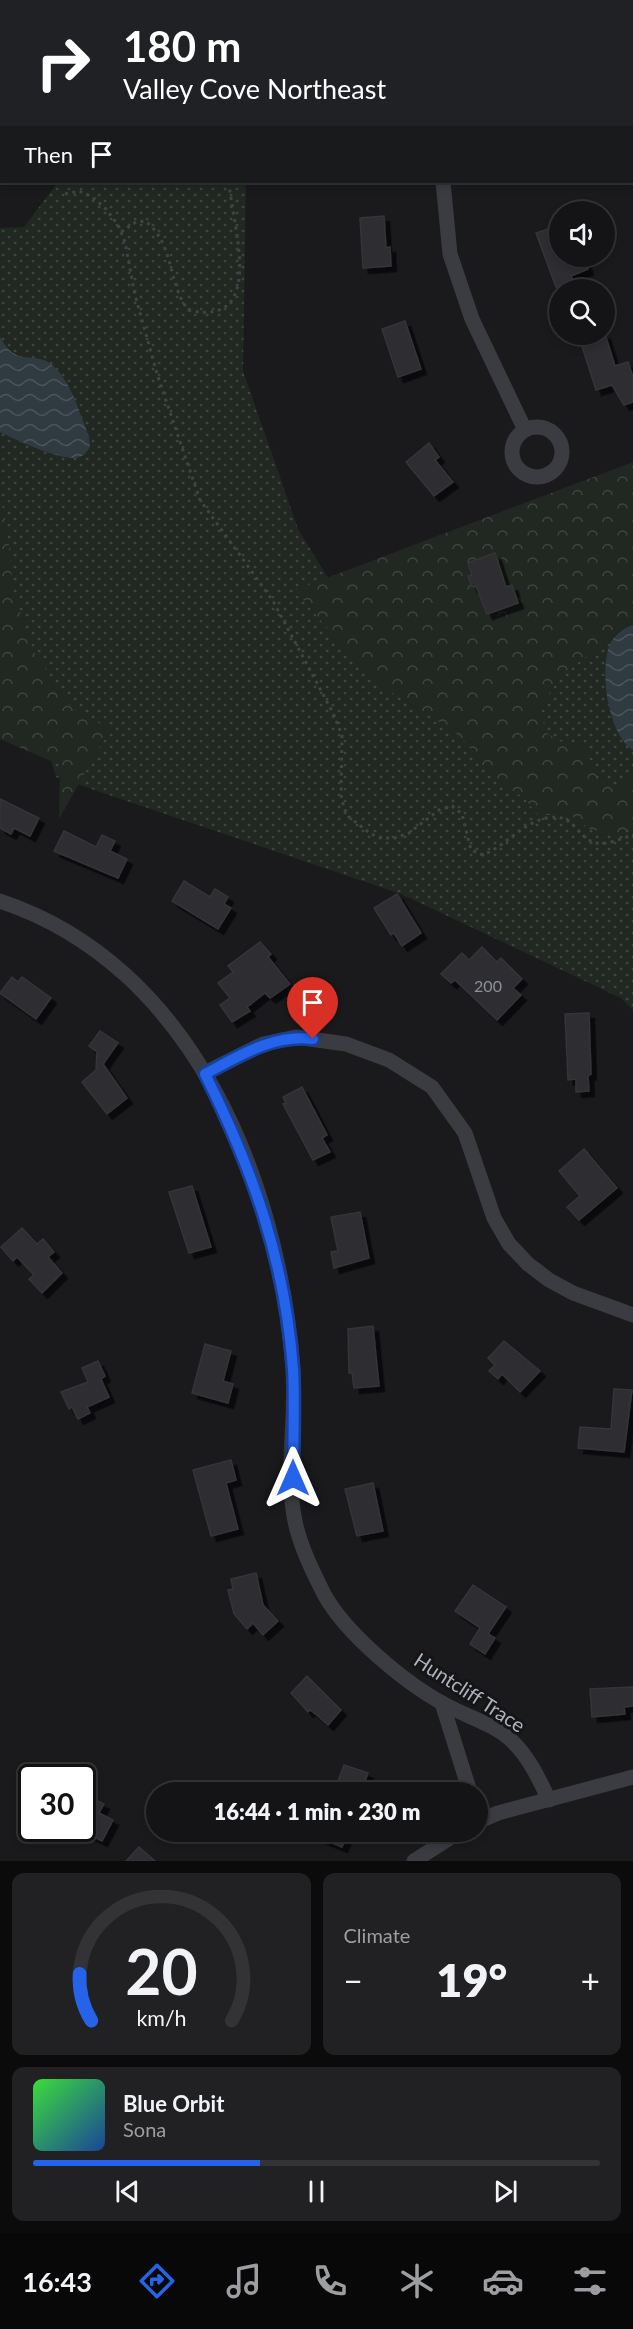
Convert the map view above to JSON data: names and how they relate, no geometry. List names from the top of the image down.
{
  "streets": {
    "street": ["Huntcliff Trace"]
  },
  "house_numbers": ["200"],
  "page": {
    "turn": ["180 m", "Valley Cove Northeast"],
    "then": "Then",
    "limit": "30",
    "trip": "16:44 · 1 min · 230 m",
    "tile": "Climate",
    "heat": ["−", "19°", "+"],
    "song": ["Blue Orbit", "Sona"],
    "tabs": "16:43",
    "gauge": ["20", "km/h"]
  }
}
